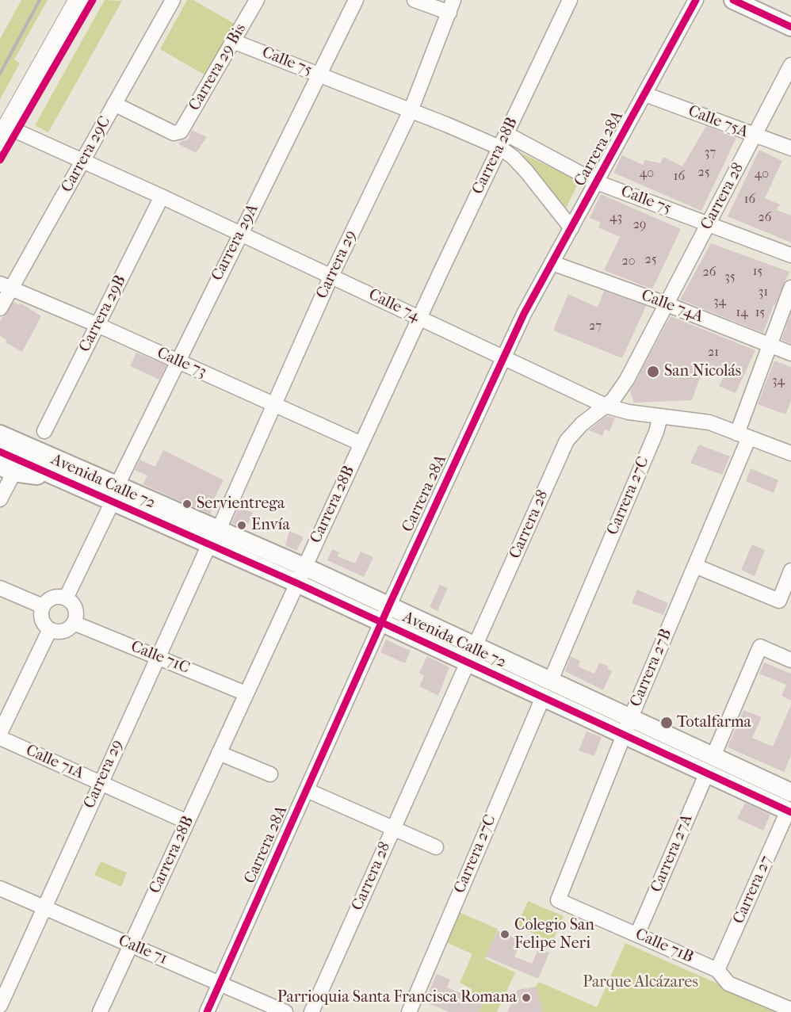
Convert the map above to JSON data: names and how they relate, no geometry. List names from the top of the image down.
{
  "streets": {
    "main road": ["Avenida Calle 72"],
    "street": [
      "Calle 75",
      "Carrera 29 Bis",
      "Calle 75A",
      "Carrera 28A",
      "Carrera 29C",
      "Carrera 28B",
      "Carrera 28",
      "Carrera 29A",
      "Carrera 29",
      "Calle 74",
      "Calle 74A",
      "Carrera 29B",
      "Calle 73",
      "Carrera 27C",
      "Calle 71C",
      "Carrera 27B",
      "Calle 71A",
      "Carrera 27A",
      "Carrera 27",
      "Calle 71B",
      "Calle 71"
    ]
  },
  "crossings": [
    ["Calle 75", "Carrera 29 Bis"],
    ["Calle 75", "Carrera 28A"],
    ["Calle 75", "Carrera 28B"],
    ["Calle 75", "Carrera 28"],
    ["Calle 75", "Carrera 29A"],
    ["Calle 75", "Carrera 29"],
    ["Carrera 29 Bis", "Carrera 29C"],
    ["Calle 75A", "Carrera 28A"],
    ["Calle 75A", "Carrera 28"],
    ["Carrera 28A", "Calle 74"],
    ["Carrera 28A", "Calle 74A"],
    ["Carrera 28A", "Avenida Calle 72"],
    ["Carrera 28A", "Calle 71"],
    ["Carrera 29C", "Calle 74"],
    ["Carrera 29C", "Calle 73"],
    ["Carrera 28B", "Calle 74"],
    ["Carrera 28B", "Calle 73"],
    ["Carrera 28B", "Avenida Calle 72"],
    ["Carrera 28B", "Calle 71C"],
    ["Carrera 28B", "Calle 71A"],
    ["Carrera 28B", "Calle 71"],
    ["Carrera 28", "Calle 74"],
    ["Carrera 28", "Calle 74A"],
    ["Carrera 28", "Avenida Calle 72"],
    ["Carrera 29A", "Calle 74"],
    ["Carrera 29A", "Calle 73"],
    ["Carrera 29A", "Avenida Calle 72"],
    ["Carrera 29A", "Calle 71C"],
    ["Carrera 29", "Calle 74"],
    ["Carrera 29", "Calle 73"],
    ["Carrera 29", "Avenida Calle 72"],
    ["Carrera 29", "Calle 71C"],
    ["Carrera 29", "Calle 71A"],
    ["Carrera 29", "Calle 71"],
    ["Calle 74", "Carrera 29B"],
    ["Calle 74", "Carrera 27C"],
    ["Calle 74", "Carrera 27B"],
    ["Calle 74A", "Carrera 27B"],
    ["Carrera 29B", "Calle 73"],
    ["Avenida Calle 72", "Carrera 27C"],
    ["Avenida Calle 72", "Carrera 27B"],
    ["Avenida Calle 72", "Carrera 27A"],
    ["Avenida Calle 72", "Carrera 27"],
    ["Carrera 27B", "Calle 71B"],
    ["Carrera 27A", "Calle 71B"],
    ["Carrera 27", "Calle 71B"]
  ],
  "parks": ["Parque Alcázares"],
  "places": [
    "San Nicolás",
    "Servientrega",
    "Envía",
    "Totalfarma",
    "Colegio San Felipe Neri",
    "Parrioquia Santa Francisca Romana"
  ],
  "house_numbers": [
    "37",
    "25",
    "40",
    "40",
    "16",
    "16",
    "43",
    "26",
    "29",
    "25",
    "20",
    "15",
    "26",
    "35",
    "31",
    "34",
    "14",
    "15",
    "27",
    "21",
    "34"
  ]
}
